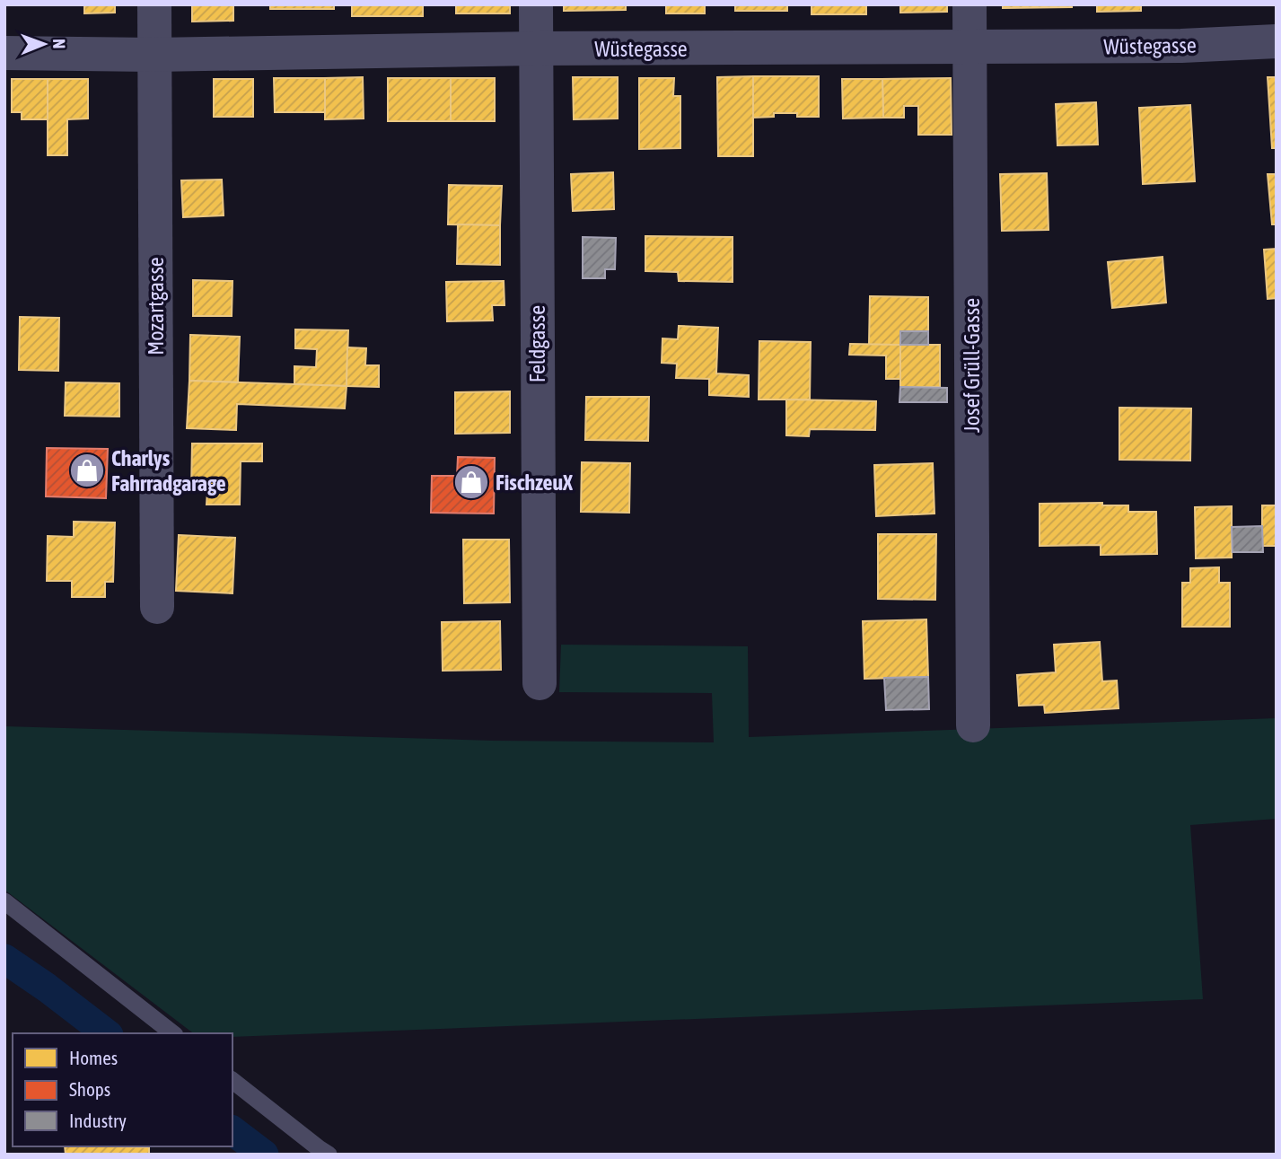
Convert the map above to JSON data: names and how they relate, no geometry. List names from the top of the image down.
{
  "streets": {
    "street": [
      "Wüstegasse",
      "Mozartgasse",
      "Feldgasse",
      "Josef Grüll-Gasse"
    ]
  },
  "crossings": [
    ["Wüstegasse", "Mozartgasse"],
    ["Wüstegasse", "Feldgasse"],
    ["Wüstegasse", "Josef Grüll-Gasse"]
  ],
  "places": {
    "shop": ["Charlys Fahrradgarage", "FischzeuX"]
  },
  "legend": ["Homes", "Shops", "Industry"],
  "north": "right"
}
